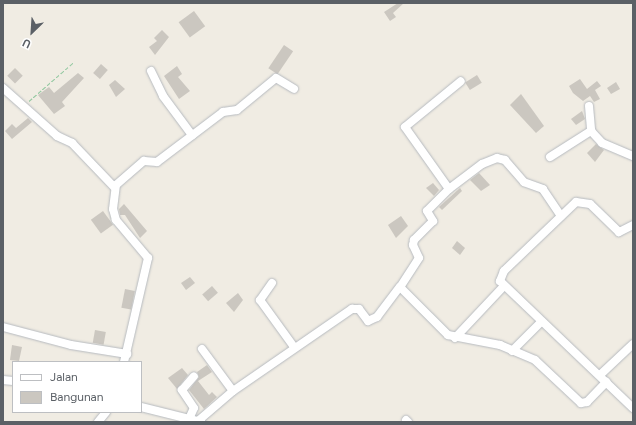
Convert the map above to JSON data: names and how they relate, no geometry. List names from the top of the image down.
{
  "legend": ["Jalan", "Bangunan"],
  "north": "bottom left"
}
